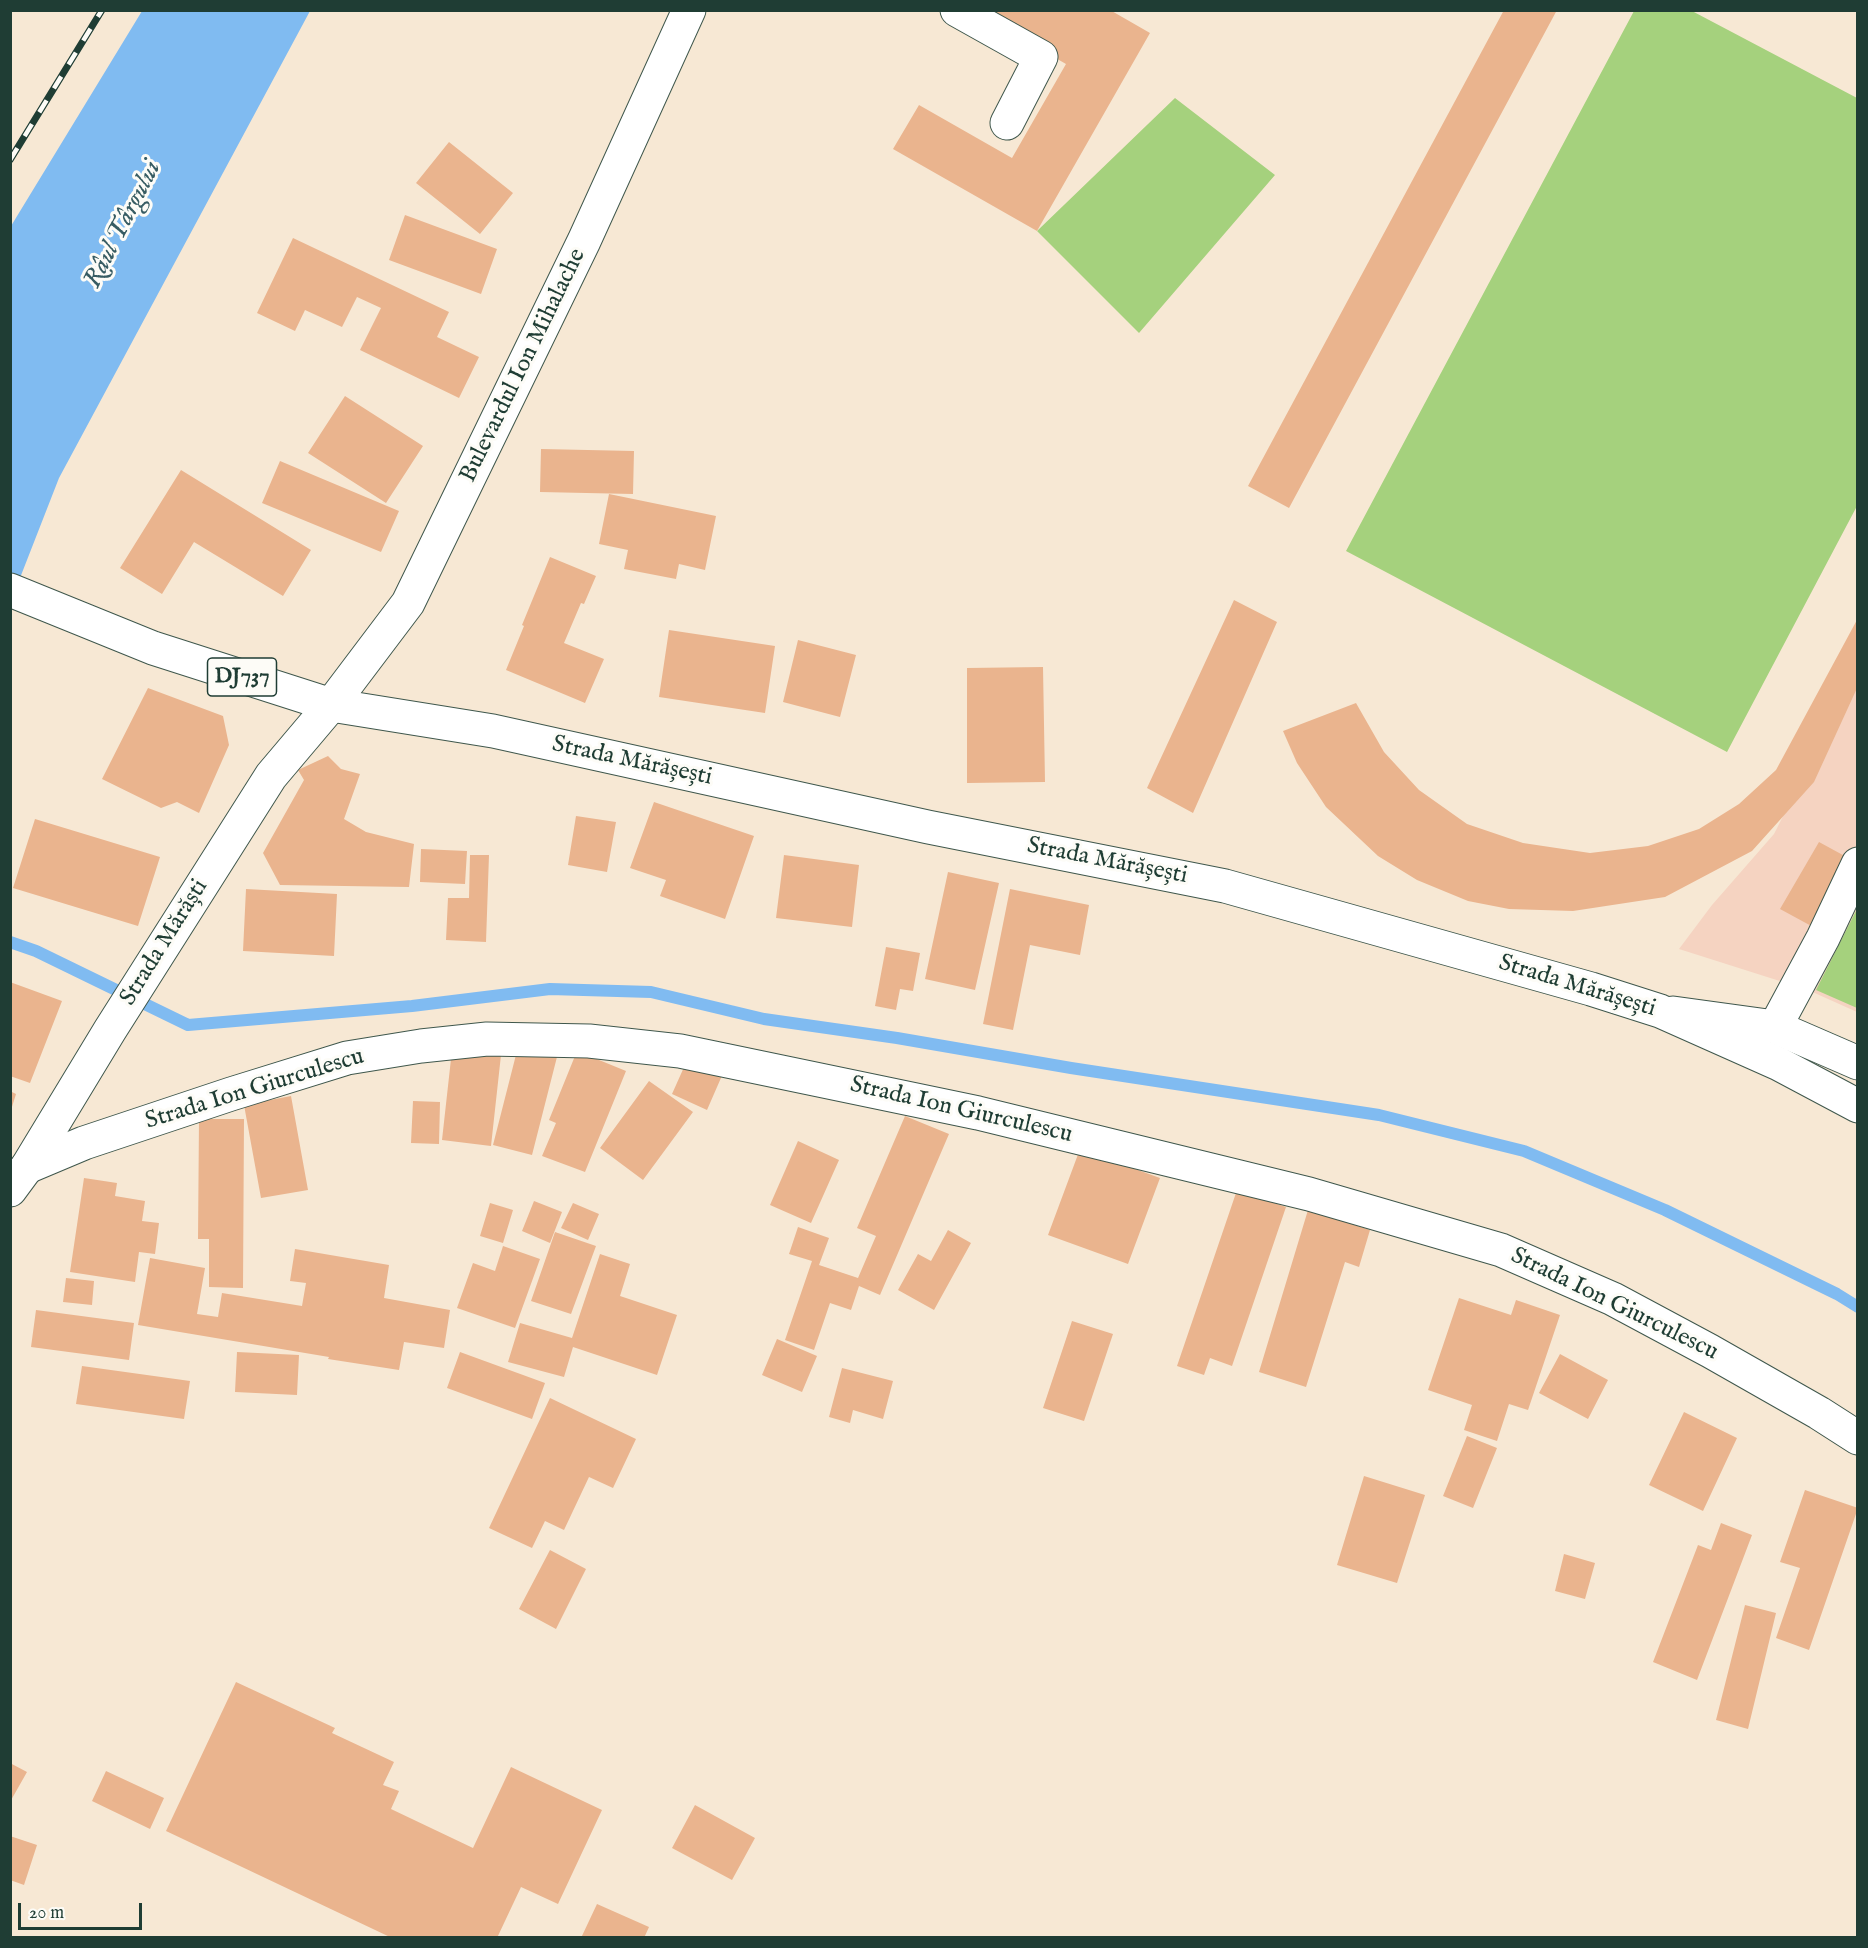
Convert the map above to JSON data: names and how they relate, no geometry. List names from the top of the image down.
{
  "streets": {
    "main road": [
      "Bulevardul Ion Mihalache",
      "DJ737",
      "Strada Mărășești",
      "Strada Mărăști",
      "Strada Ion Giurculescu"
    ]
  },
  "crossings": [
    ["Bulevardul Ion Mihalache", "DJ737"],
    ["Bulevardul Ion Mihalache", "Strada Mărășești"],
    ["Bulevardul Ion Mihalache", "Strada Mărăști"],
    ["DJ737", "Strada Mărășești"],
    ["DJ737", "Strada Mărăști"],
    ["Strada Mărășești", "Strada Mărăști"],
    ["Strada Mărăști", "Strada Ion Giurculescu"]
  ],
  "water": ["Râul Târgului"],
  "scale_bar": "20 m"
}
